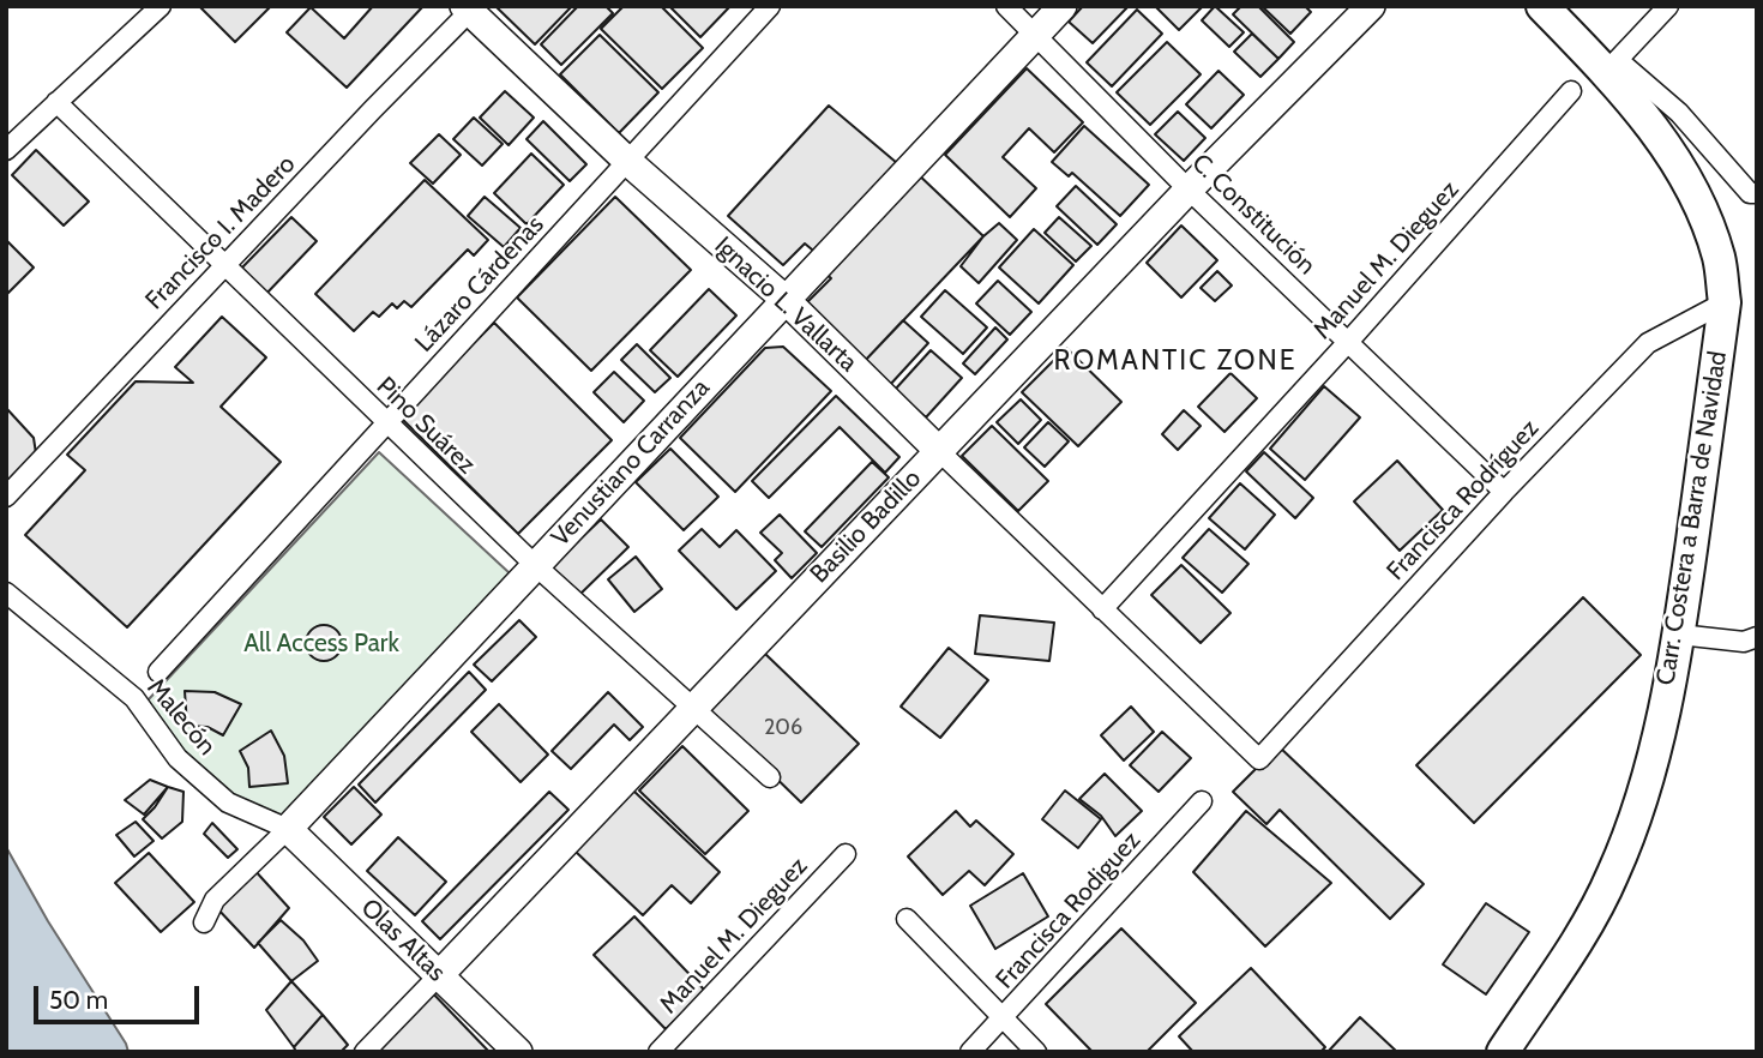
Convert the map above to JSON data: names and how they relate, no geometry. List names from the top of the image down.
{
  "streets": {
    "main road": ["Carr. Costera a Barra de Navidad"],
    "street": [
      "C. Constitución",
      "Francisco I. Madero",
      "Manuel M. Dieguez",
      "Lázaro Cárdenas",
      "Ignacio L. Vallarta",
      "Pino Suárez",
      "Venustiano Carranza",
      "Francisca Rodríguez",
      "Basilio Badillo",
      "Malecón",
      "Francisca Rodiguez",
      "Olas Altas"
    ]
  },
  "crossings": [
    ["C. Constitución", "Manuel M. Dieguez"],
    ["C. Constitución", "Venustiano Carranza"],
    ["C. Constitución", "Francisca Rodríguez"],
    ["C. Constitución", "Basilio Badillo"],
    ["Francisco I. Madero", "Ignacio L. Vallarta"],
    ["Francisco I. Madero", "Pino Suárez"],
    ["Manuel M. Dieguez", "Ignacio L. Vallarta"],
    ["Lázaro Cárdenas", "Ignacio L. Vallarta"],
    ["Lázaro Cárdenas", "Pino Suárez"],
    ["Ignacio L. Vallarta", "Venustiano Carranza"],
    ["Ignacio L. Vallarta", "Francisca Rodríguez"],
    ["Ignacio L. Vallarta", "Basilio Badillo"],
    ["Pino Suárez", "Venustiano Carranza"],
    ["Pino Suárez", "Basilio Badillo"],
    ["Venustiano Carranza", "Malecón"],
    ["Venustiano Carranza", "Olas Altas"],
    ["Francisca Rodríguez", "Carr. Costera a Barra de Navidad"],
    ["Basilio Badillo", "Olas Altas"],
    ["Malecón", "Olas Altas"]
  ],
  "districts": ["ROMANTIC ZONE"],
  "parks": ["All Access Park"],
  "house_numbers": ["206"],
  "scale_bar": "50 m"
}
